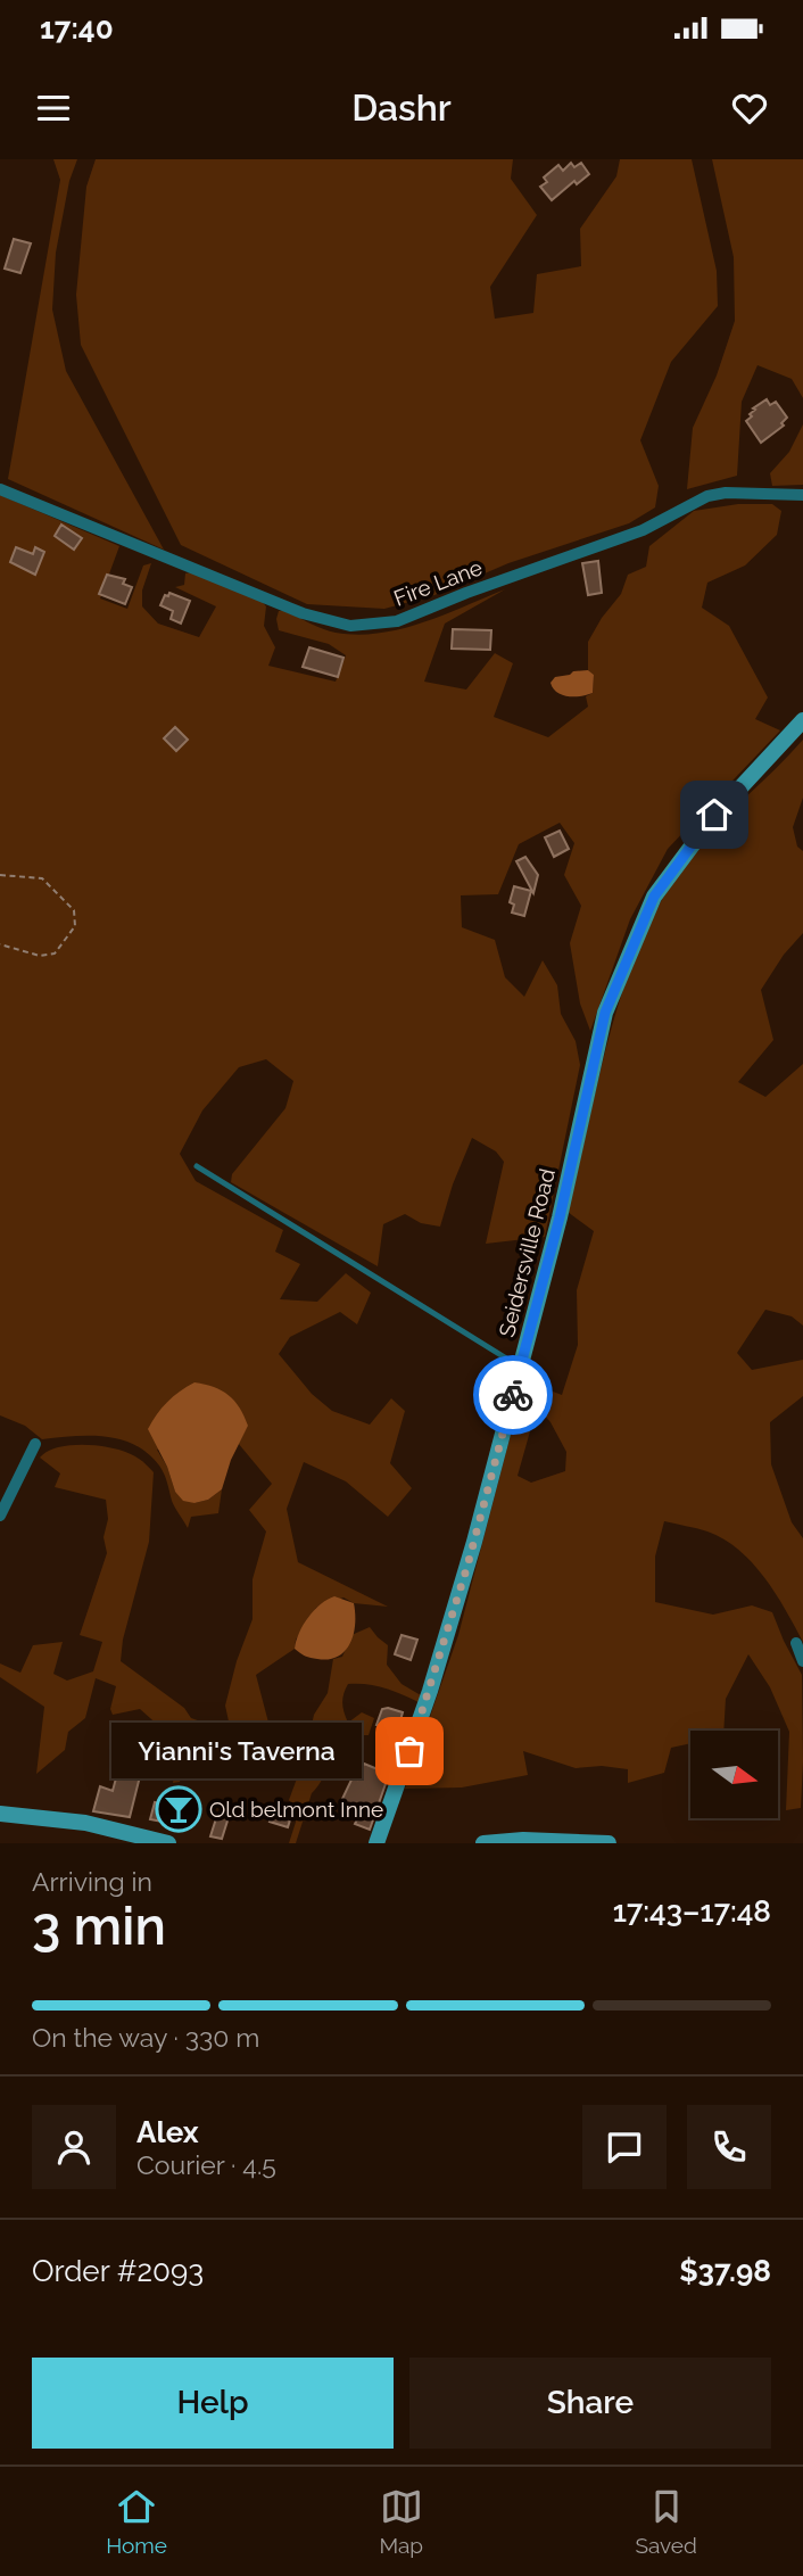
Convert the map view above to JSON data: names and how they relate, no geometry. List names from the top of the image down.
{
  "streets": {
    "street": ["Fire Lane", "Seidersville Road"]
  },
  "places": {
    "other": ["Yianni's Taverna"],
    "bar": ["Old belmont Inne"]
  },
  "north": "right",
  "page": {
    "status": "17:40",
    "header": "Dashr",
    "bubble": "Yianni's Taverna",
    "heading": ["3 min", "Arriving in", "17:43–17:48"],
    "panel": [
      "Alex",
      "Courier · 4.5",
      "Order #2093",
      "$37.98"
    ],
    "bar": "On the way · 330 m",
    "buttons": ["Help", "Share"],
    "tabs": ["Home", "Map", "Saved"]
  }
}
